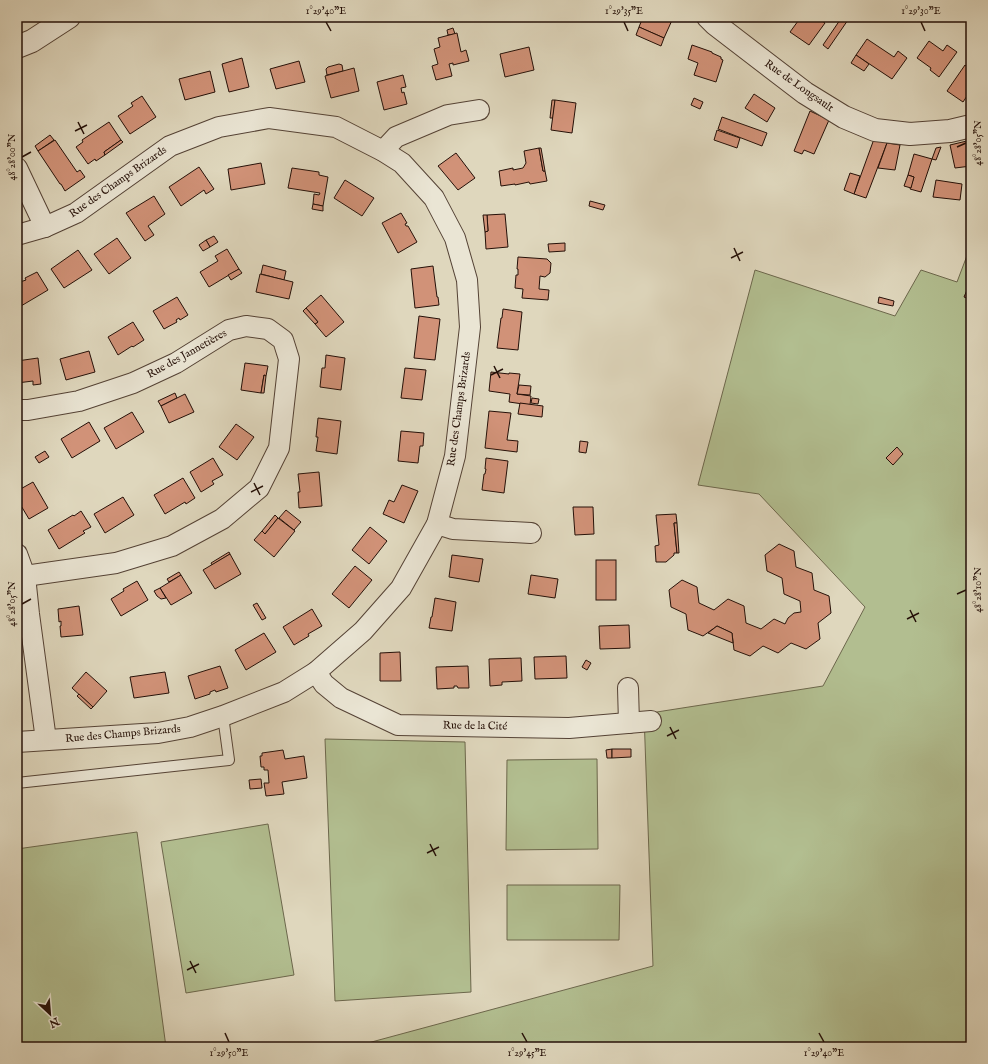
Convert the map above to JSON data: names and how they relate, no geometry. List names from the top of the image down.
{
  "streets": {
    "street": [
      "Rue de Longsault",
      "Rue des Champs Brizards",
      "Rue des Jannetières",
      "Rue de la Cité"
    ]
  },
  "crossings": [
    ["Rue des Champs Brizards", "Rue de la Cité"]
  ],
  "north": "bottom right",
  "coordinates": [
    "1°29'40\"E",
    "1°29'35\"E",
    "1°29'30\"E",
    "48°28'05\"N",
    "48°28'00\"N",
    "48°28'10\"N",
    "1°29'50\"E",
    "1°29'45\"E"
  ]
}
